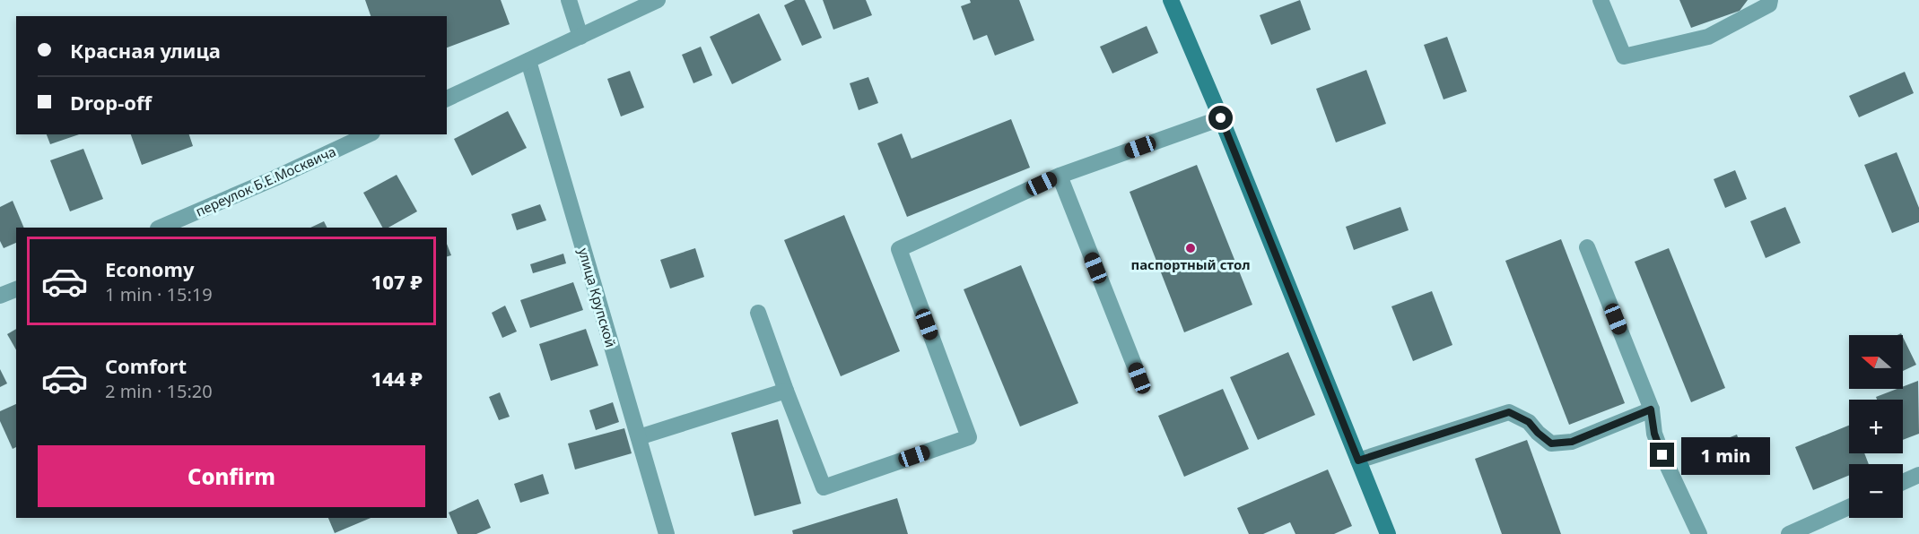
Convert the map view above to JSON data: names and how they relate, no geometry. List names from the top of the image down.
{
  "streets": {
    "street": ["переулок Б.Е.Москвича", "улица Крупской"]
  },
  "places": ["паспортный стол"],
  "north": "left",
  "page": {
    "banner": ["Красная улица", "Drop-off"],
    "list": [
      {
        "name": "Economy",
        "note": "1 min · 15:19",
        "value": "107 ₽"
      },
      {
        "name": "Comfort",
        "note": "2 min · 15:20",
        "value": "144 ₽"
      }
    ],
    "map_buttons": ["+", "−"],
    "buttons": "Confirm",
    "bubble": "1 min"
  }
}
